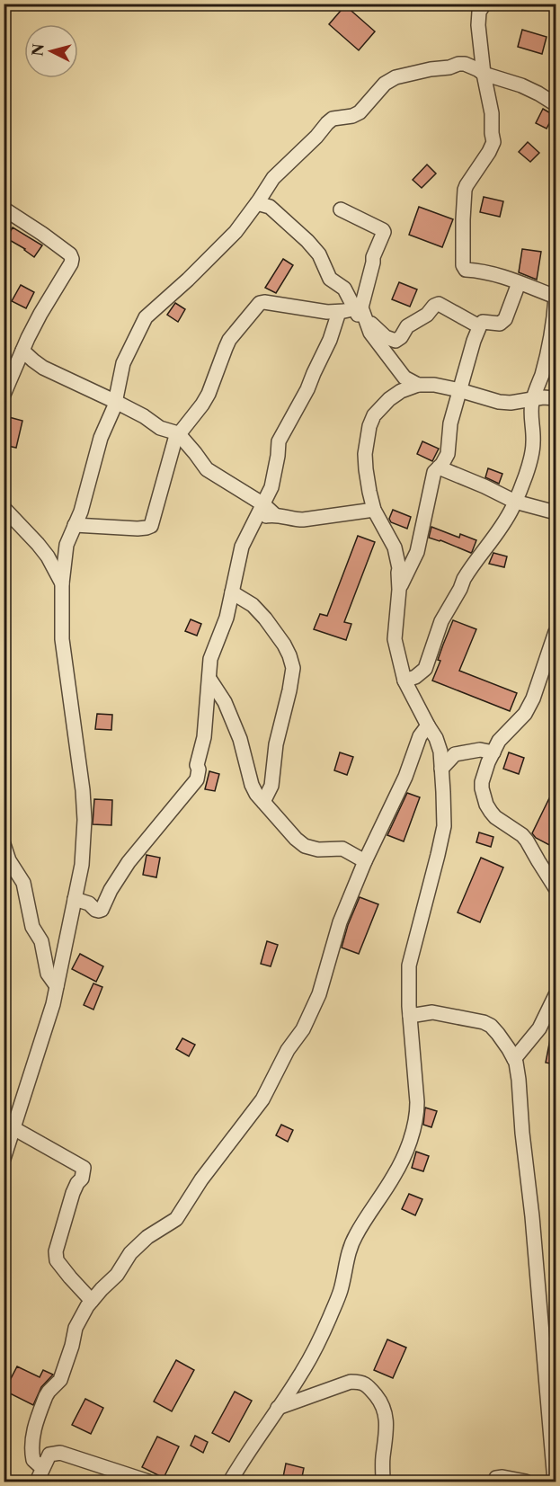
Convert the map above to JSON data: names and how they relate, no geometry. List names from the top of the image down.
{
  "north": "left"
}
